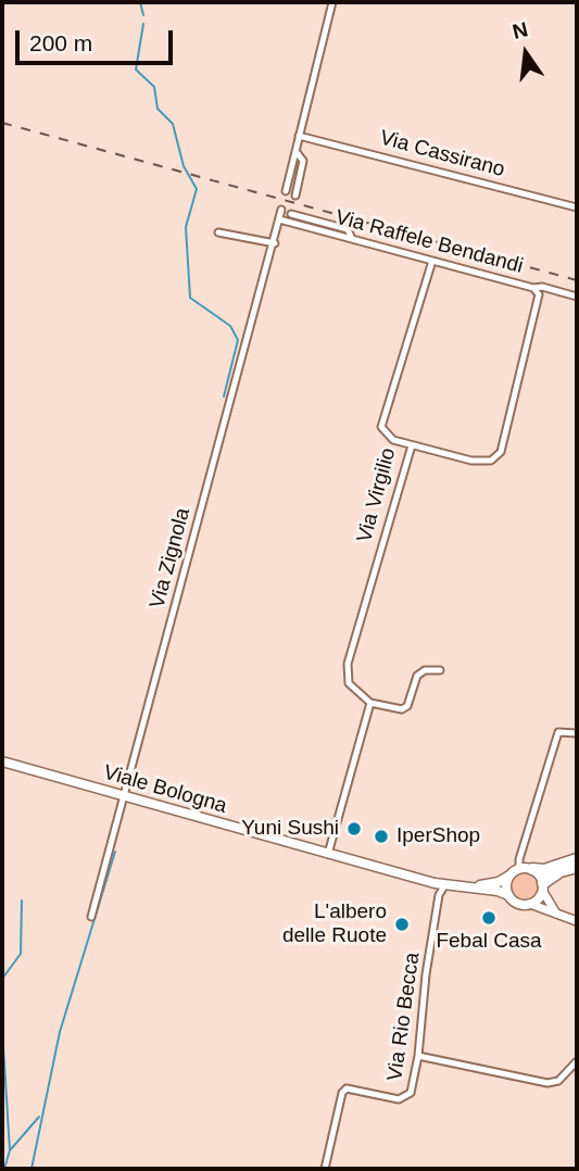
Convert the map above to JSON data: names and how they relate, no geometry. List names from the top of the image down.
{
  "streets": {
    "main road": ["Viale Bologna"],
    "street": [
      "Via Cassirano",
      "Via Raffele Bendandi",
      "Via Virgilio",
      "Via Zignola",
      "Via Rio Becca"
    ]
  },
  "crossings": [
    ["Via Raffele Bendandi", "Via Virgilio"],
    ["Via Raffele Bendandi", "Via Zignola"],
    ["Via Zignola", "Viale Bologna"],
    ["Viale Bologna", "Via Rio Becca"]
  ],
  "places": [
    "Yuni Sushi",
    "IperShop",
    "Febal Casa",
    "L'albero delle Ruote"
  ],
  "scale_bar": "200 m",
  "north": "top"
}
